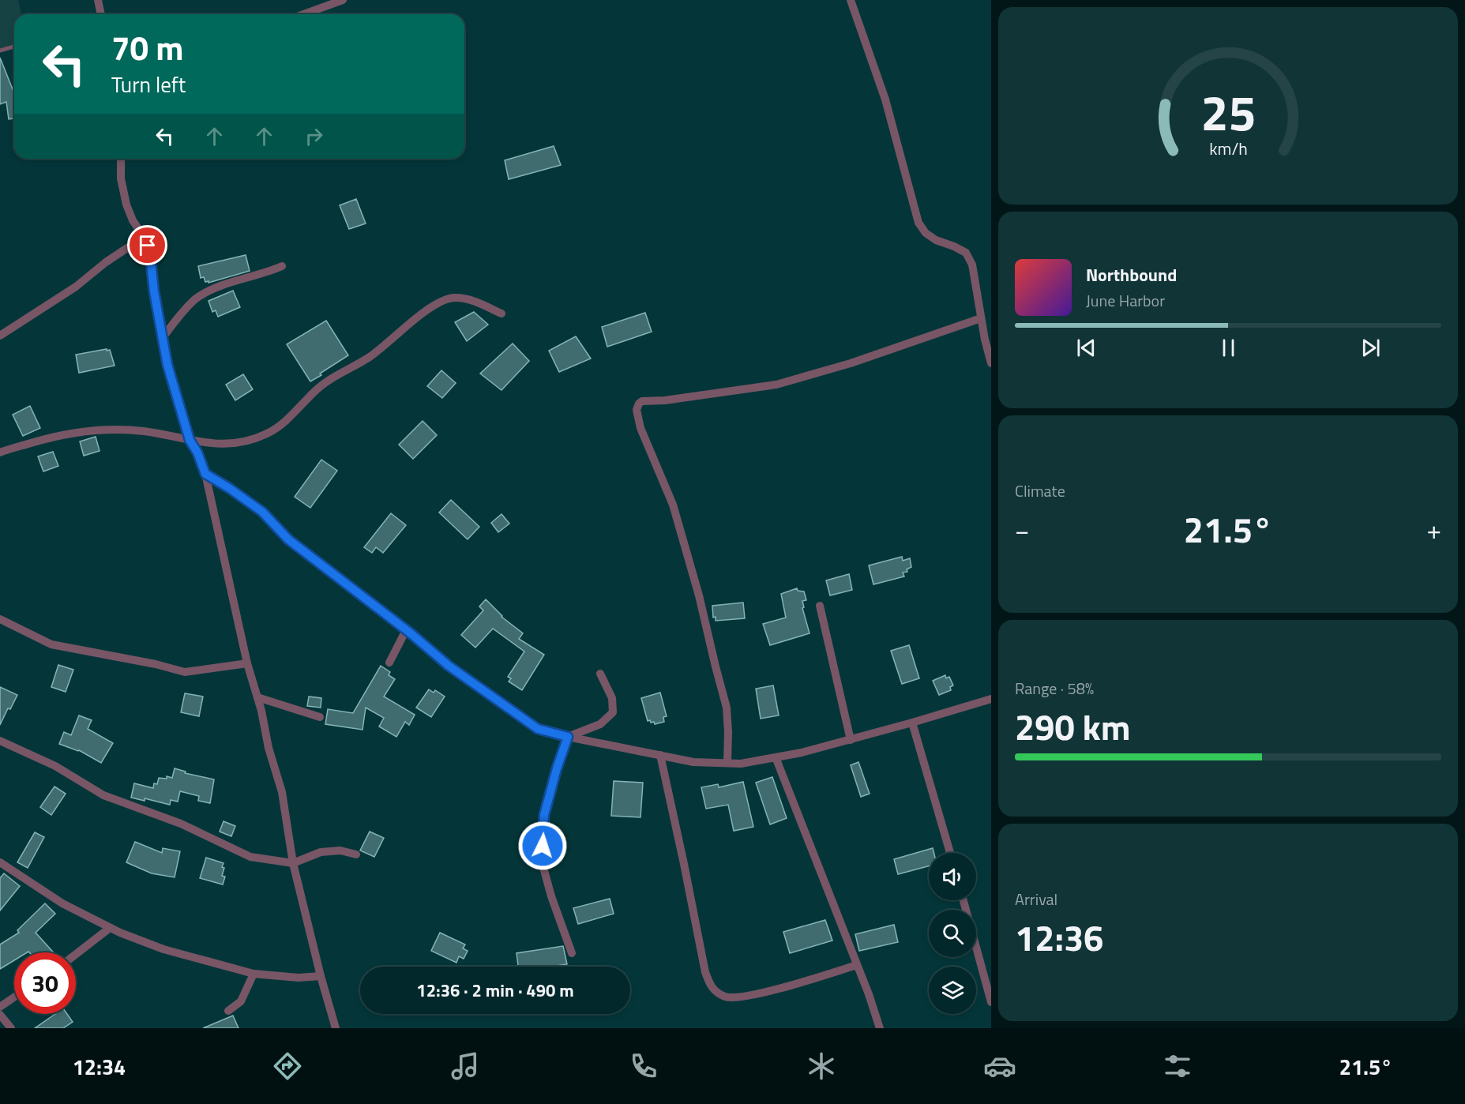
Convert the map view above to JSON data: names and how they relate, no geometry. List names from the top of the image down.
{
  "page": {
    "turn": ["70 m", "Turn left"],
    "song": ["Northbound", "June Harbor"],
    "tile": [
      "Climate",
      ["Range · 58%", "290 km"],
      ["Arrival", "12:36"]
    ],
    "heat": ["−", "21.5°", "+"],
    "limit": "30",
    "trip": "12:36 · 2 min · 490 m",
    "tabs": ["12:34", "21.5°"],
    "gauge": ["25", "km/h"]
  }
}
